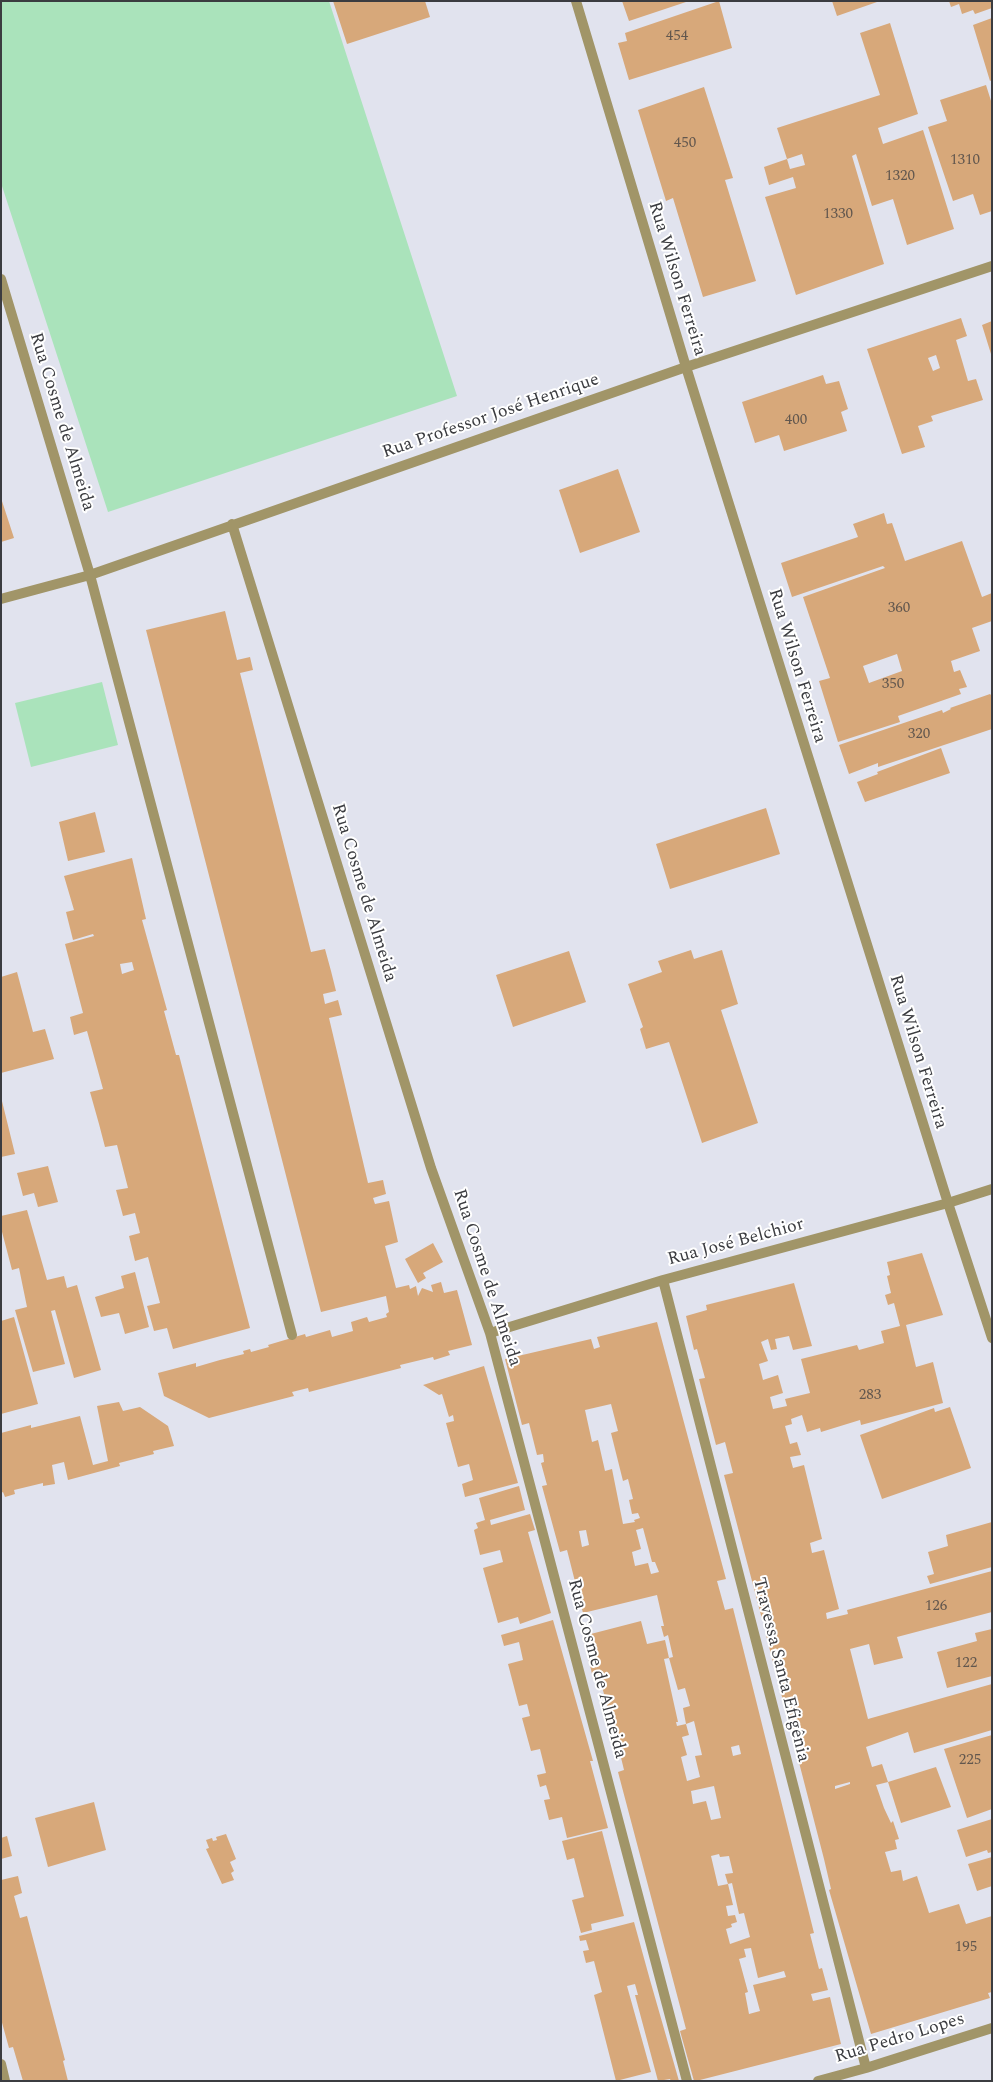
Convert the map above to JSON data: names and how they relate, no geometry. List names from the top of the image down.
{
  "streets": {
    "street": [
      "Rua Wilson Ferreira",
      "Rua Professor José Henrique",
      "Rua Cosme de Almeida",
      "Rua José Belchior",
      "Travessa Santa Efigênia",
      "Rua Pedro Lopes"
    ]
  },
  "crossings": [
    ["Rua Wilson Ferreira", "Rua Professor José Henrique"],
    ["Rua Wilson Ferreira", "Rua José Belchior"],
    ["Rua Professor José Henrique", "Rua Cosme de Almeida"],
    ["Rua Cosme de Almeida", "Rua José Belchior"],
    ["Rua José Belchior", "Travessa Santa Efigênia"],
    ["Travessa Santa Efigênia", "Rua Pedro Lopes"]
  ],
  "house_numbers": [
    "454",
    "450",
    "1310",
    "1320",
    "1330",
    "400",
    "360",
    "350",
    "320",
    "283",
    "126",
    "122",
    "225",
    "195"
  ]
}
